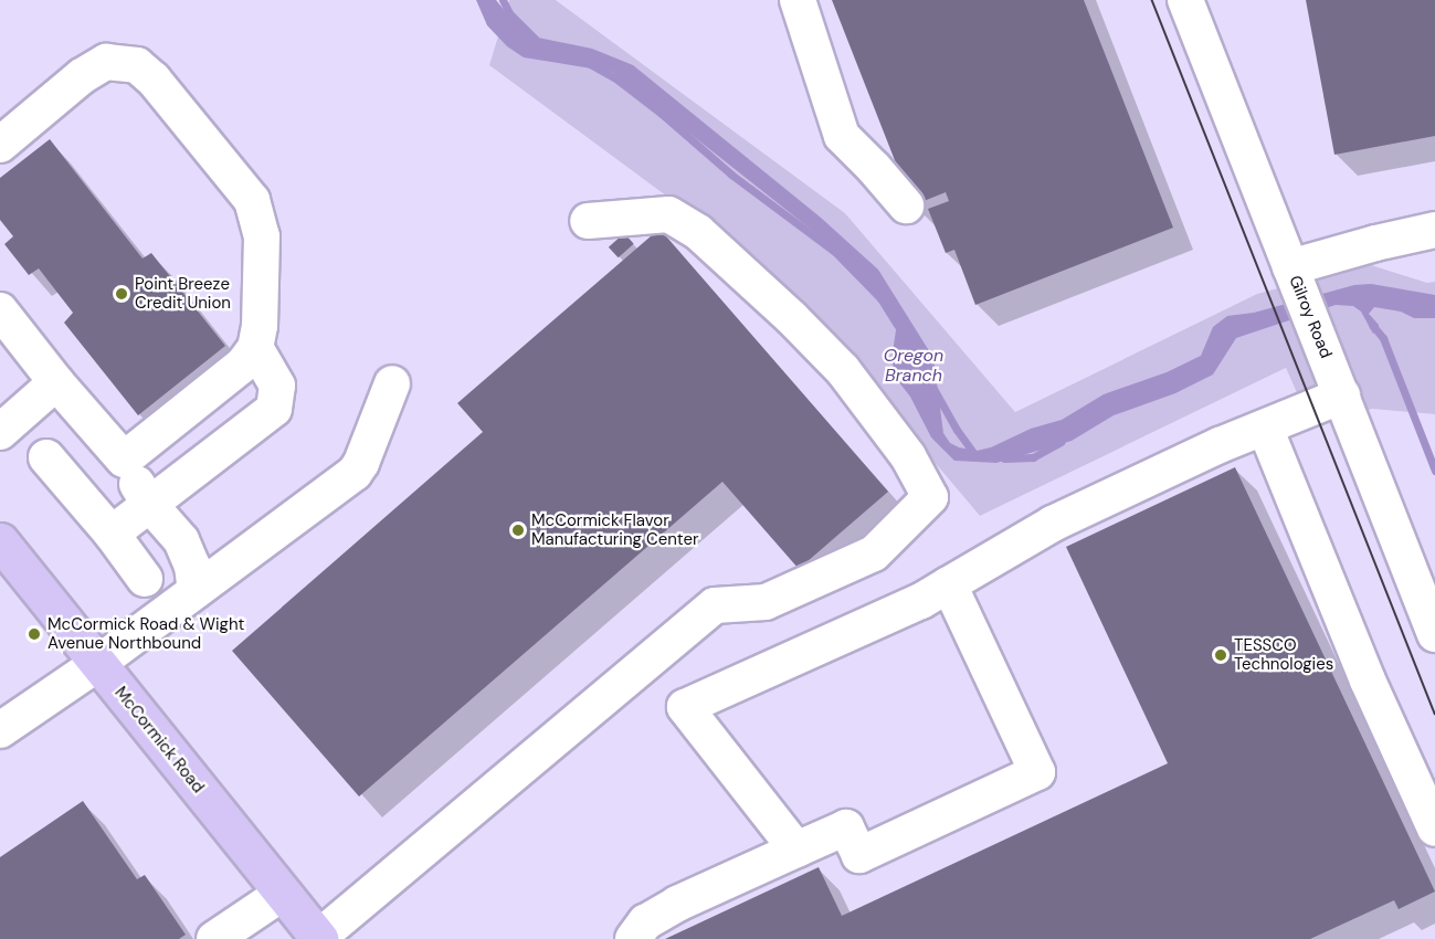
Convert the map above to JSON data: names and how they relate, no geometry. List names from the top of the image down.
{
  "streets": {
    "main road": ["McCormick Road"],
    "street": ["Gilroy Road"]
  },
  "water": ["Oregon Branch"],
  "places": [
    "Point Breeze Credit Union",
    "McCormick Flavor Manufacturing Center",
    "McCormick Road & Wight Avenue Northbound",
    "TESSCO Technologies"
  ]
}
